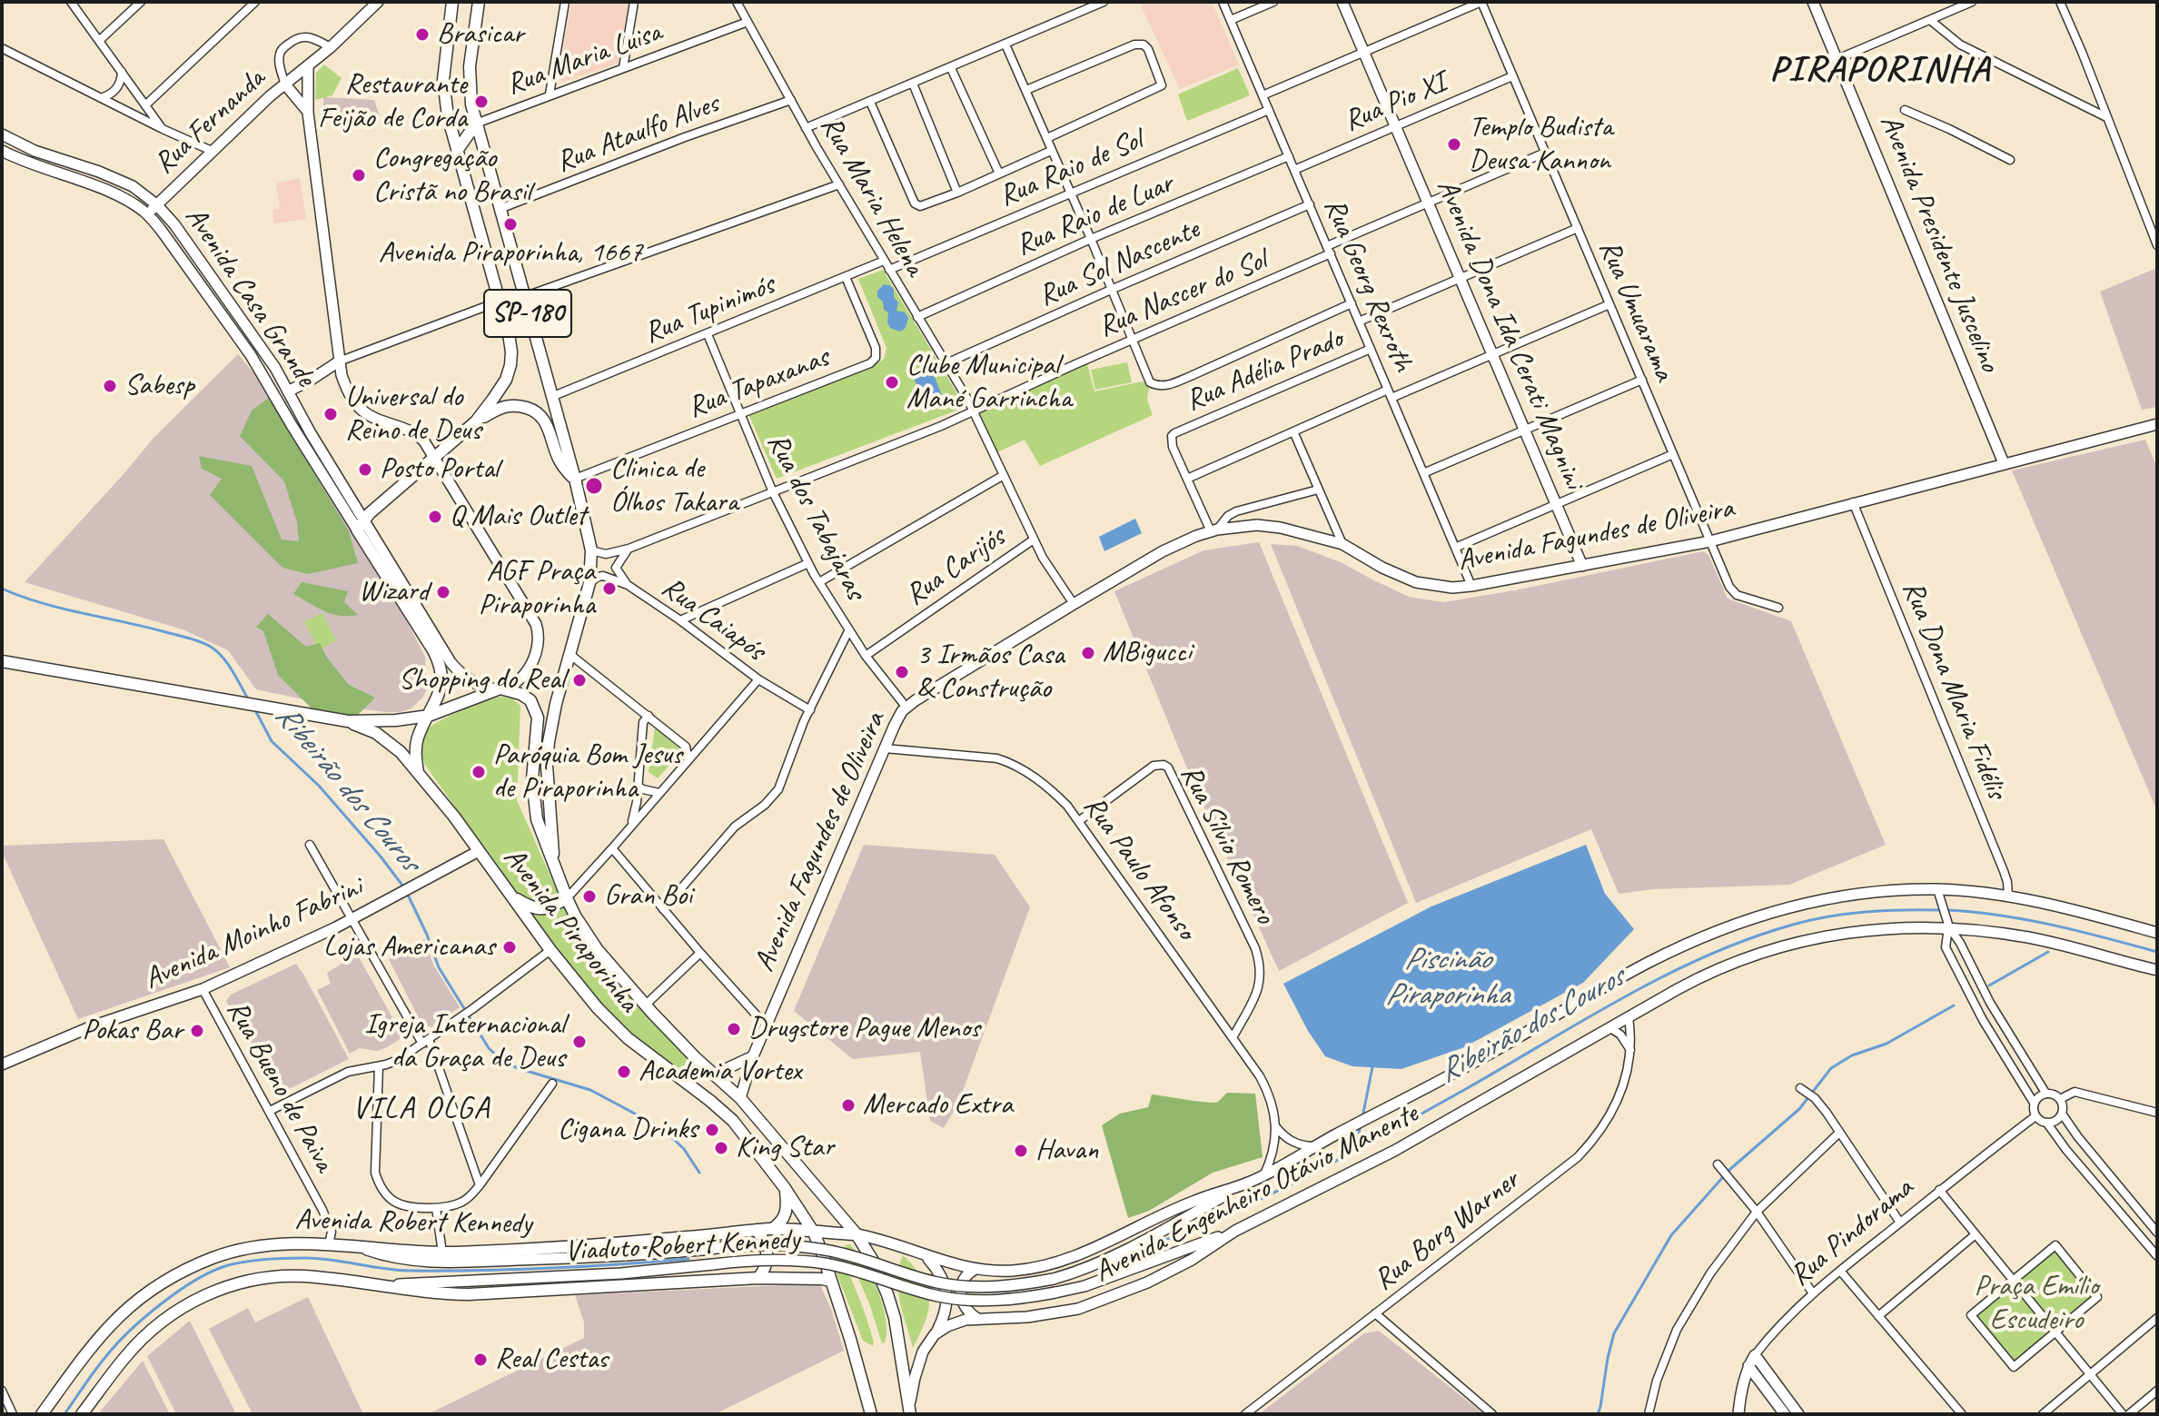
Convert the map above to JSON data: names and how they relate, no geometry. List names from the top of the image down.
{
  "streets": {
    "main road": [
      "Rua Fernanda",
      "Avenida Presidente Juscelino",
      "Avenida Casa Grande",
      "SP-180",
      "Avenida Dona Ida Cerati Magnini",
      "Avenida Fagundes de Oliveira",
      "Avenida Piraporinha",
      "Avenida Moinho Fabrini",
      "Avenida Engenheiro Otávio Manente",
      "Avenida Robert Kennedy",
      "Rua Pindorama",
      "Viaduto Robert Kennedy"
    ],
    "street": [
      "Rua Maria Luisa",
      "Rua Pio XI",
      "Rua Ataulfo Alves",
      "Rua Raio de Sol",
      "Rua Maria Helena",
      "Rua Raio de Luar",
      "Rua Sol Nascente",
      "Rua Georg Rexroth",
      "Rua Nascer do Sol",
      "Rua Tupinimós",
      "Rua Umuarama",
      "Rua Adélia Prado",
      "Rua Tapaxanas",
      "Rua dos Tabajaras",
      "Rua Carijós",
      "Rua Caiapós",
      "Rua Dona Maria Fidélis",
      "Rua Sílvio Romero",
      "Rua Paulo Afonso",
      "Rua Bueno de Paiva",
      "Rua Borg Warner"
    ]
  },
  "crossings": [
    ["Rua Maria Luisa", "Rua Maria Helena"],
    ["Rua Maria Luisa", "Avenida Piraporinha"],
    ["Rua Pio XI", "Rua Georg Rexroth"],
    ["Rua Pio XI", "Rua Umuarama"],
    ["Rua Pio XI", "Avenida Dona Ida Cerati Magnini"],
    ["Rua Fernanda", "Avenida Casa Grande"],
    ["Rua Ataulfo Alves", "Rua Maria Helena"],
    ["Rua Ataulfo Alves", "Avenida Piraporinha"],
    ["Rua Raio de Sol", "Rua Maria Helena"],
    ["Rua Raio de Sol", "Rua Georg Rexroth"],
    ["Rua Maria Helena", "Rua Raio de Luar"],
    ["Rua Maria Helena", "Rua Sol Nascente"],
    ["Rua Maria Helena", "Rua Nascer do Sol"],
    ["Rua Maria Helena", "Rua Tupinimós"],
    ["Rua Maria Helena", "Avenida Fagundes de Oliveira"],
    ["Rua Maria Helena", "Rua Carijós"],
    ["Rua Raio de Luar", "Rua Georg Rexroth"],
    ["Avenida Presidente Juscelino", "Avenida Fagundes de Oliveira"],
    ["Rua Sol Nascente", "Rua Georg Rexroth"],
    ["Rua Georg Rexroth", "Rua Nascer do Sol"],
    ["Rua Georg Rexroth", "Rua Adélia Prado"],
    ["Rua Georg Rexroth", "Avenida Fagundes de Oliveira"],
    ["Rua Nascer do Sol", "Rua Umuarama"],
    ["Rua Nascer do Sol", "Avenida Dona Ida Cerati Magnini"],
    ["Rua Nascer do Sol", "Rua dos Tabajaras"],
    ["Rua Nascer do Sol", "Avenida Piraporinha"],
    ["Avenida Casa Grande", "SP-180"],
    ["Avenida Casa Grande", "Avenida Piraporinha"],
    ["Rua Tupinimós", "Rua Tapaxanas"],
    ["Rua Tupinimós", "Rua dos Tabajaras"],
    ["Rua Tupinimós", "Avenida Piraporinha"],
    ["Rua Umuarama", "Avenida Fagundes de Oliveira"],
    ["Avenida Dona Ida Cerati Magnini", "Avenida Fagundes de Oliveira"],
    ["Rua Tapaxanas", "Rua dos Tabajaras"],
    ["Rua Tapaxanas", "Avenida Piraporinha"],
    ["Rua dos Tabajaras", "Avenida Fagundes de Oliveira"],
    ["Rua dos Tabajaras", "Rua Carijós"],
    ["Avenida Fagundes de Oliveira", "Rua Dona Maria Fidélis"],
    ["Avenida Fagundes de Oliveira", "Rua Paulo Afonso"],
    ["Avenida Fagundes de Oliveira", "Avenida Piraporinha"],
    ["Rua Caiapós", "Avenida Piraporinha"],
    ["Rua Dona Maria Fidélis", "Avenida Engenheiro Otávio Manente"],
    ["Rua Sílvio Romero", "Rua Paulo Afonso"],
    ["Rua Paulo Afonso", "Avenida Engenheiro Otávio Manente"],
    ["Avenida Piraporinha", "Avenida Moinho Fabrini"],
    ["Avenida Piraporinha", "Avenida Robert Kennedy"],
    ["Avenida Moinho Fabrini", "Rua Bueno de Paiva"],
    ["Rua Bueno de Paiva", "Avenida Robert Kennedy"],
    ["Avenida Engenheiro Otávio Manente", "Avenida Robert Kennedy"],
    ["Avenida Engenheiro Otávio Manente", "Rua Borg Warner"],
    ["Avenida Engenheiro Otávio Manente", "Viaduto Robert Kennedy"],
    ["Avenida Robert Kennedy", "Viaduto Robert Kennedy"]
  ],
  "districts": ["PIRAPORINHA", "VILA OLGA"],
  "water": ["Ribeirão dos Couros", "Piscinão Piraporinha"],
  "parks": ["Praça Emílio Escudeiro"],
  "places": [
    "Brasicar",
    "Restaurante Feijão de Corda",
    "Templo Budista Deusa Kannon",
    "Congregação Cristã no Brasil",
    "Avenida Piraporinha, 1667",
    "Clube Municipal Mané Garrincha",
    "Sabesp",
    "Universal do Reino de Deus",
    "Posto Portal",
    "Clinica de Ólhos Takara",
    "Q Mais Outlet",
    "AGF Praça Piraporinha",
    "Wizard",
    "MBigucci",
    "3 Irmãos Casa & Construção",
    "Shopping do Real",
    "Paróquia Bom Jesus de Piraporinha",
    "Gran Boi",
    "Lojas Americanas",
    "Drugstore Pague Menos",
    "Pokas Bar",
    "Igreja Internacional da Graça de Deus",
    "Academia Vortex",
    "Mercado Extra",
    "Cigana Drinks",
    "King Star",
    "Havan",
    "Real Cestas"
  ]
}
